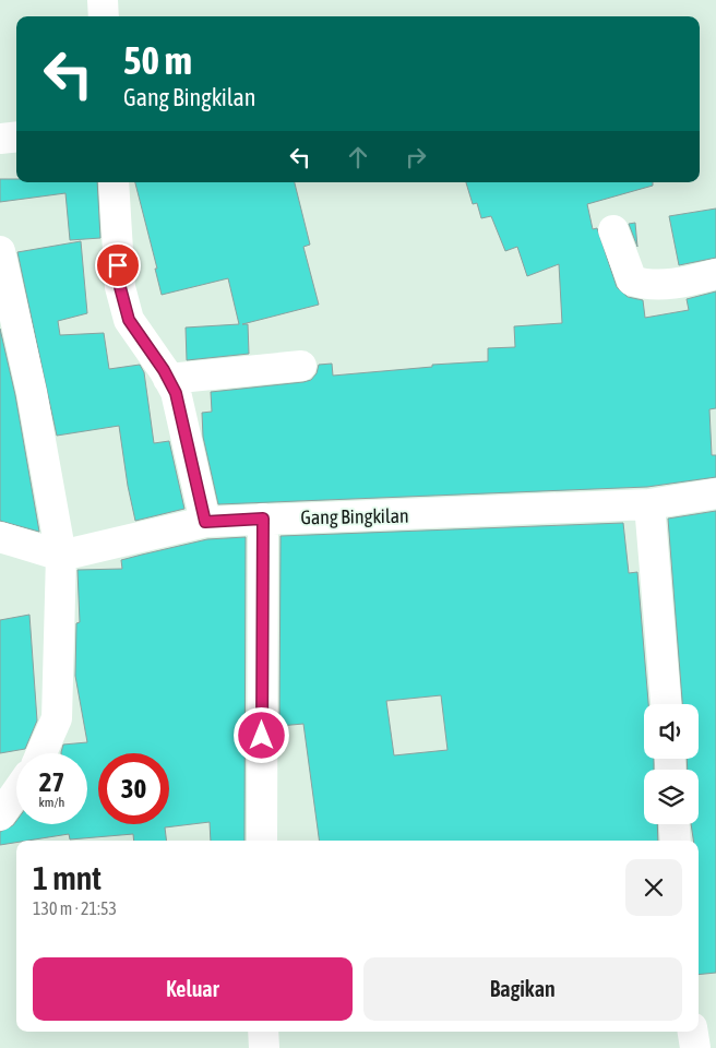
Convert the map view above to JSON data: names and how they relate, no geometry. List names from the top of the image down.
{
  "streets": {
    "street": ["Gang Bingkilan"]
  },
  "page": {
    "turn": ["50 m", "Gang Bingkilan"],
    "speed": "27 km/h",
    "limit": "30",
    "heading": ["1 mnt", "130 m · 21:53"],
    "buttons": ["Keluar", "Bagikan"]
  }
}
